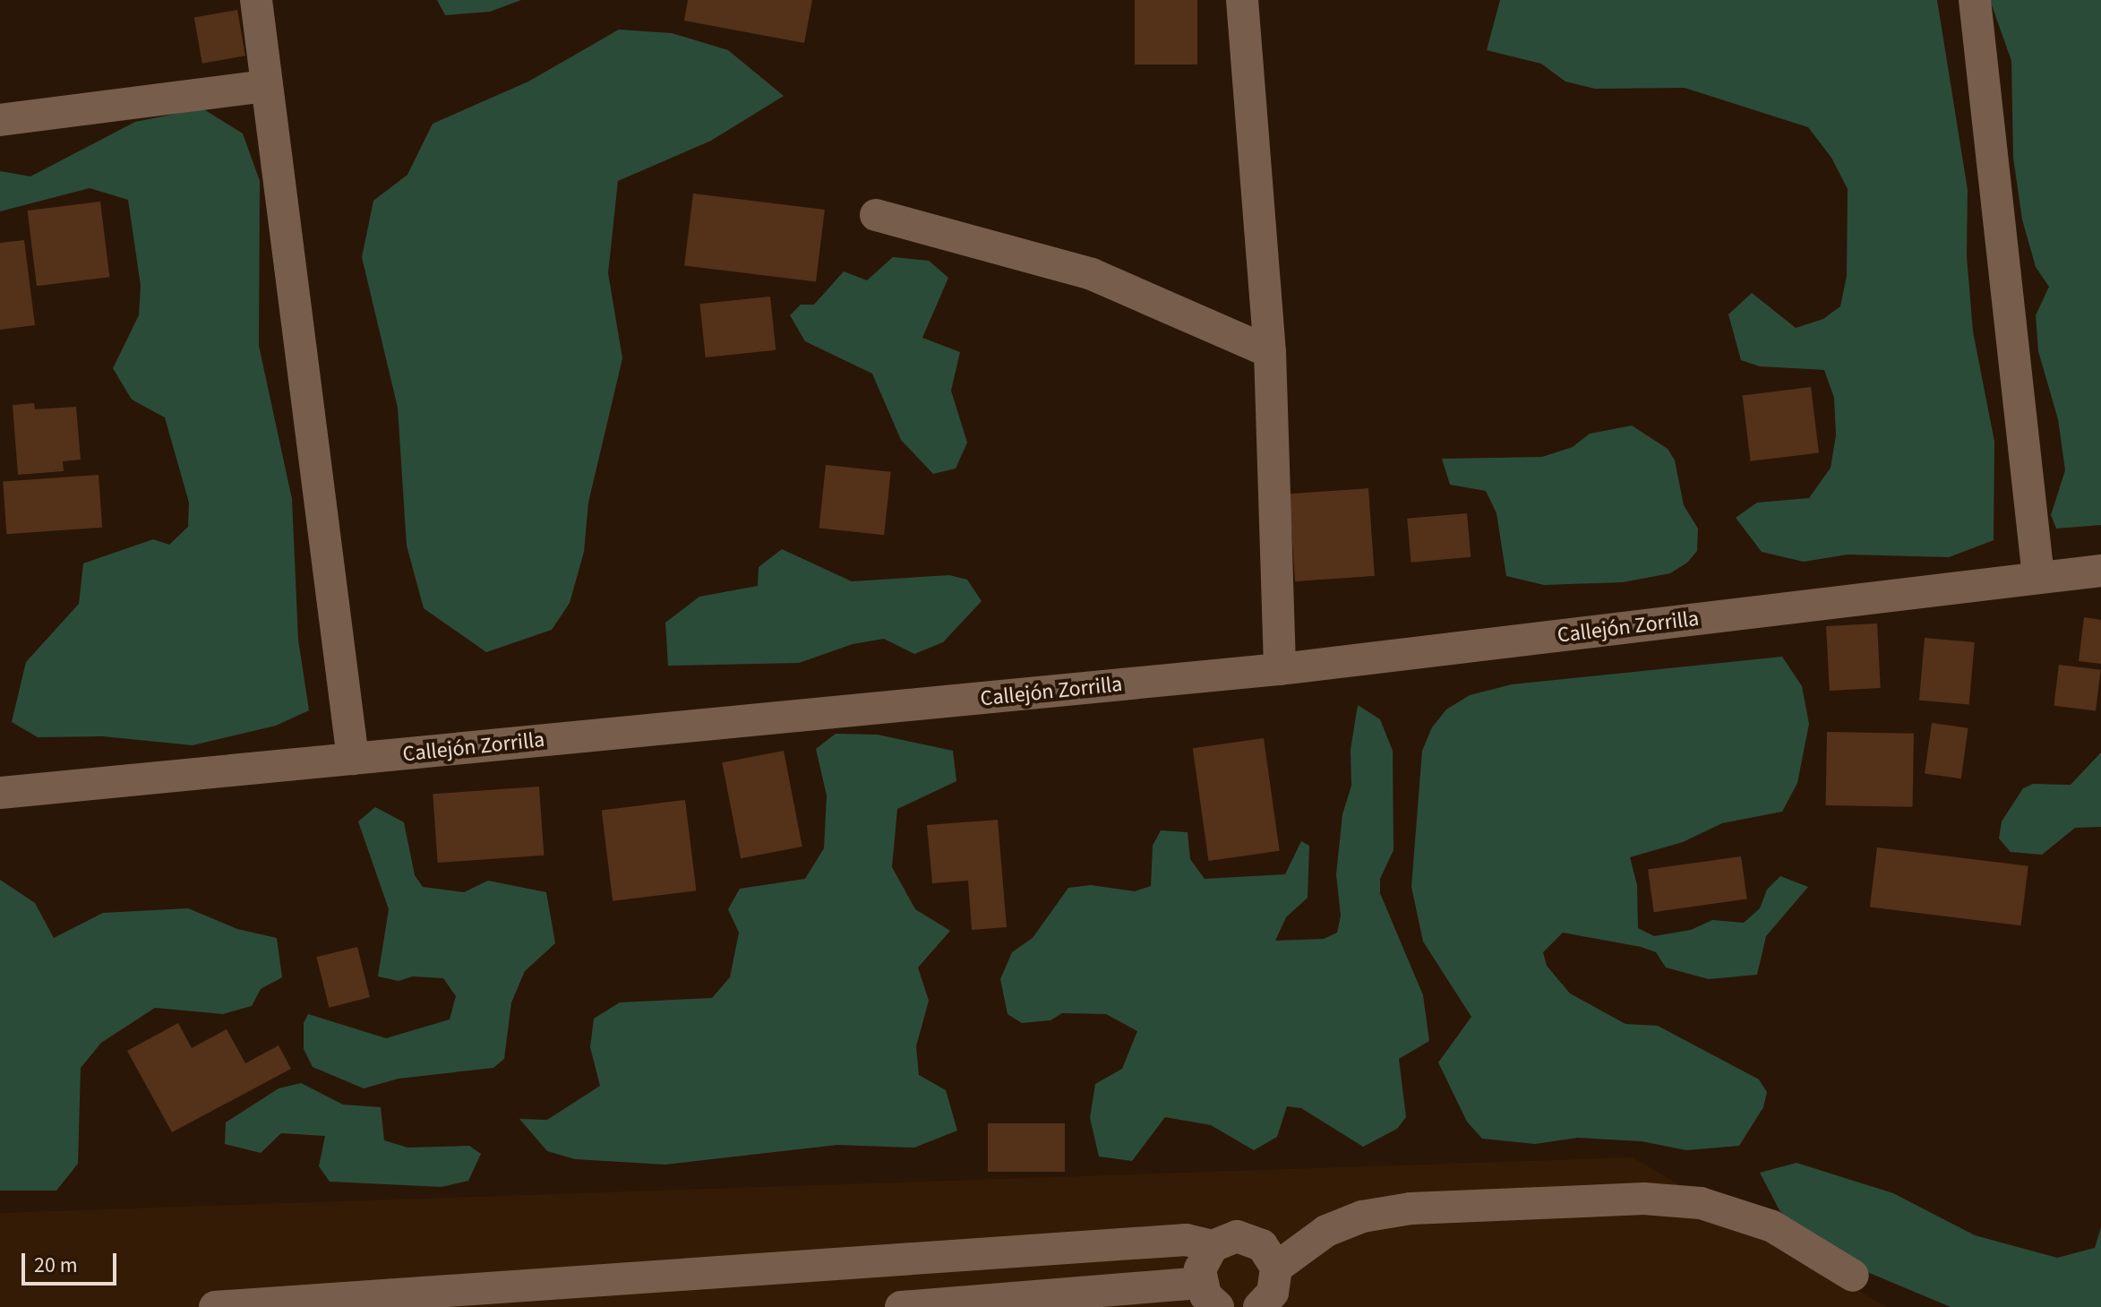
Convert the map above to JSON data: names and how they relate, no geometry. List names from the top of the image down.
{
  "streets": {
    "street": ["Callejón Zorrilla"]
  },
  "scale_bar": "20 m"
}
